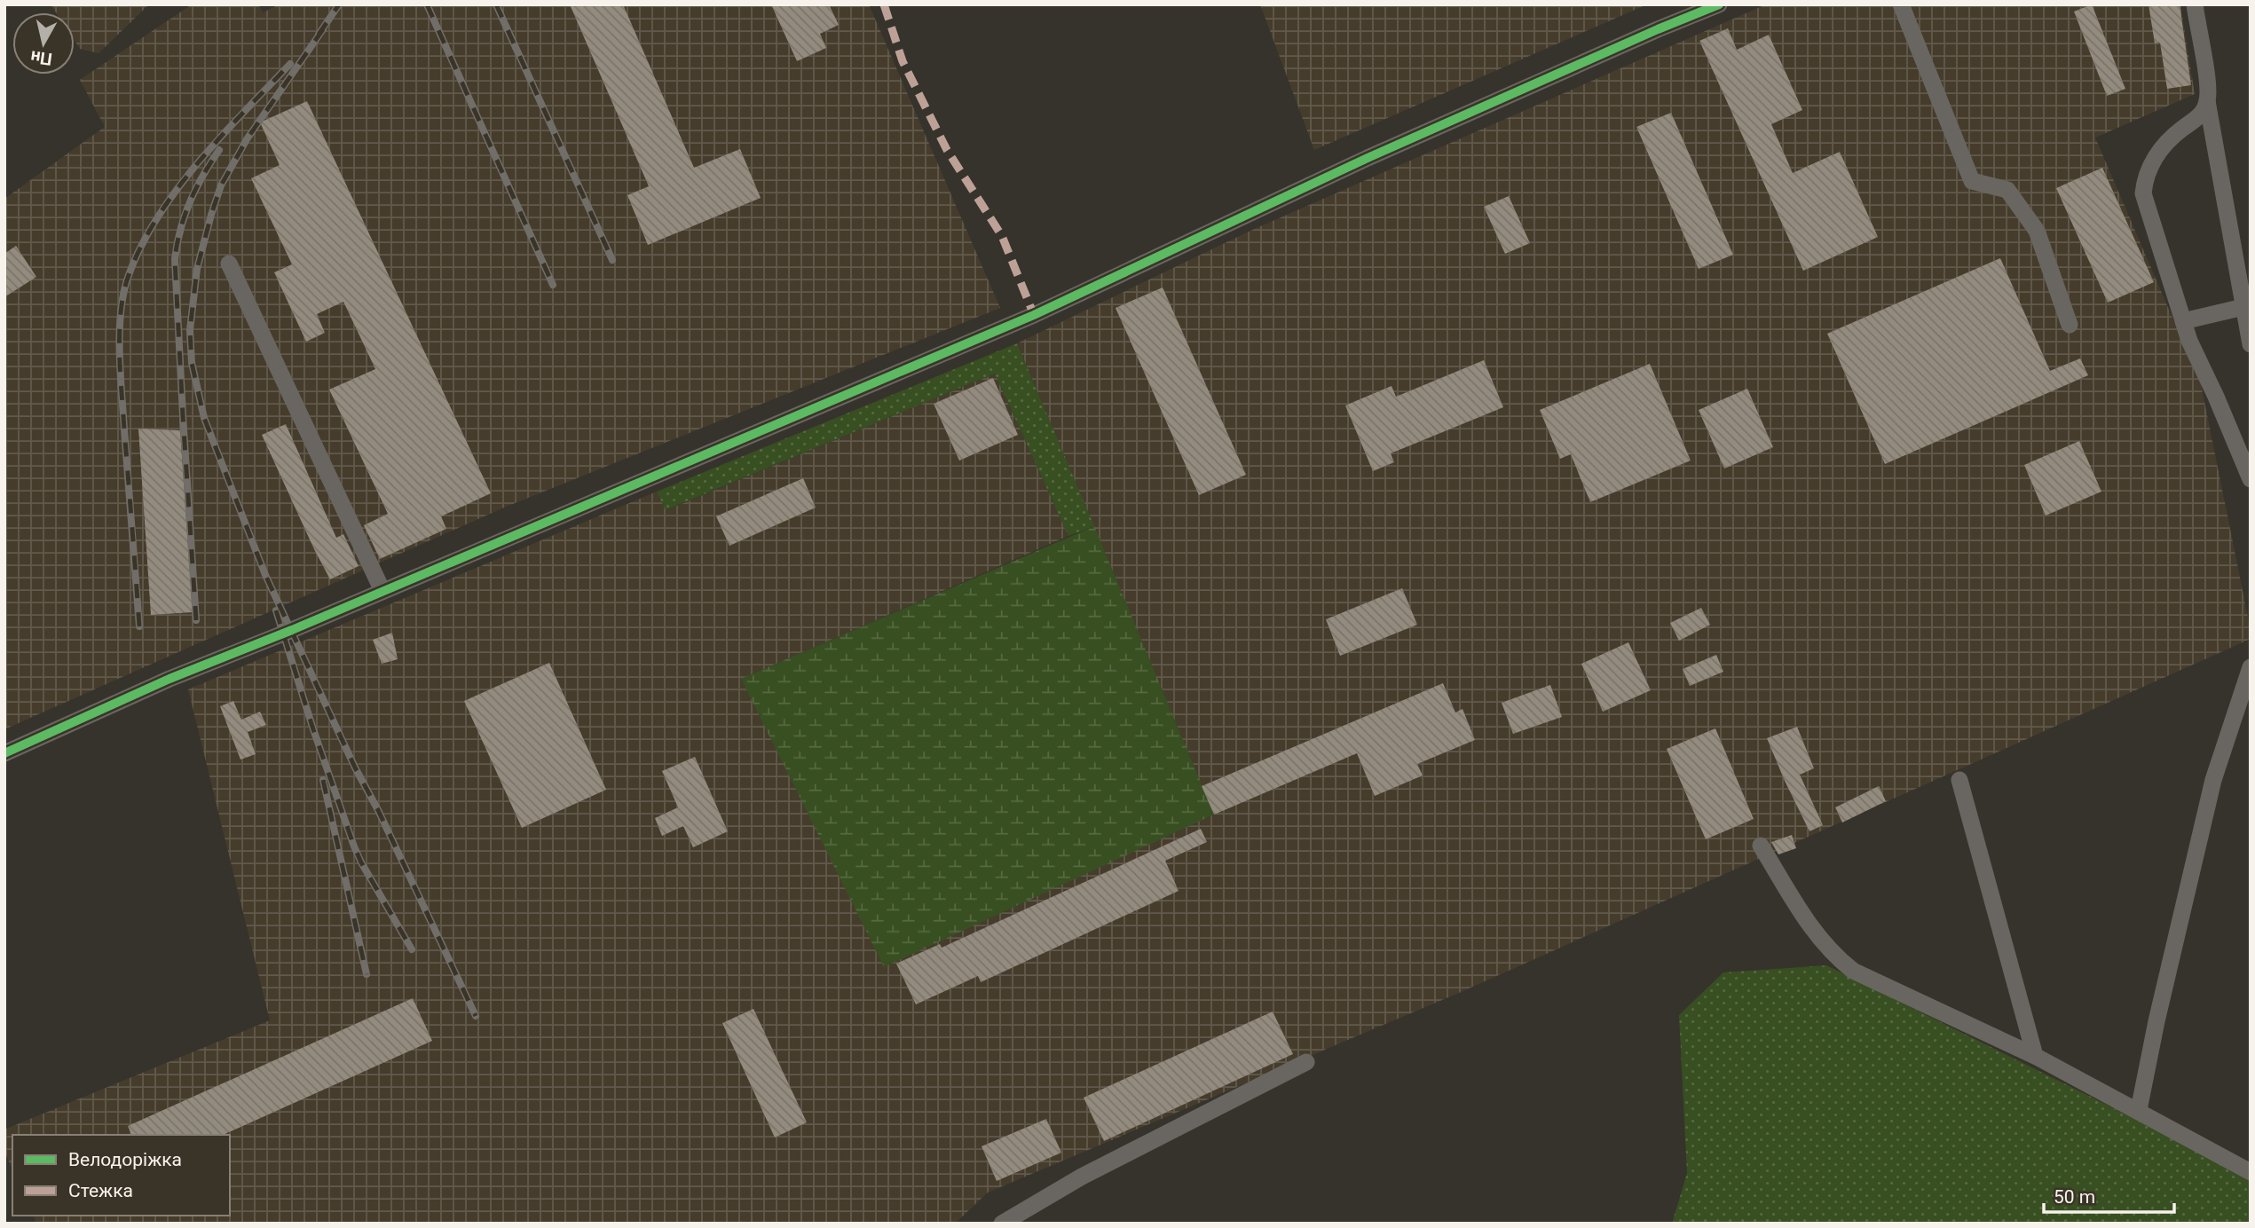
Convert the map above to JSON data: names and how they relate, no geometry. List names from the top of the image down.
{
  "legend": ["Велодоріжка", "Стежка"],
  "scale_bar": "50 m",
  "north": "bottom"
}
